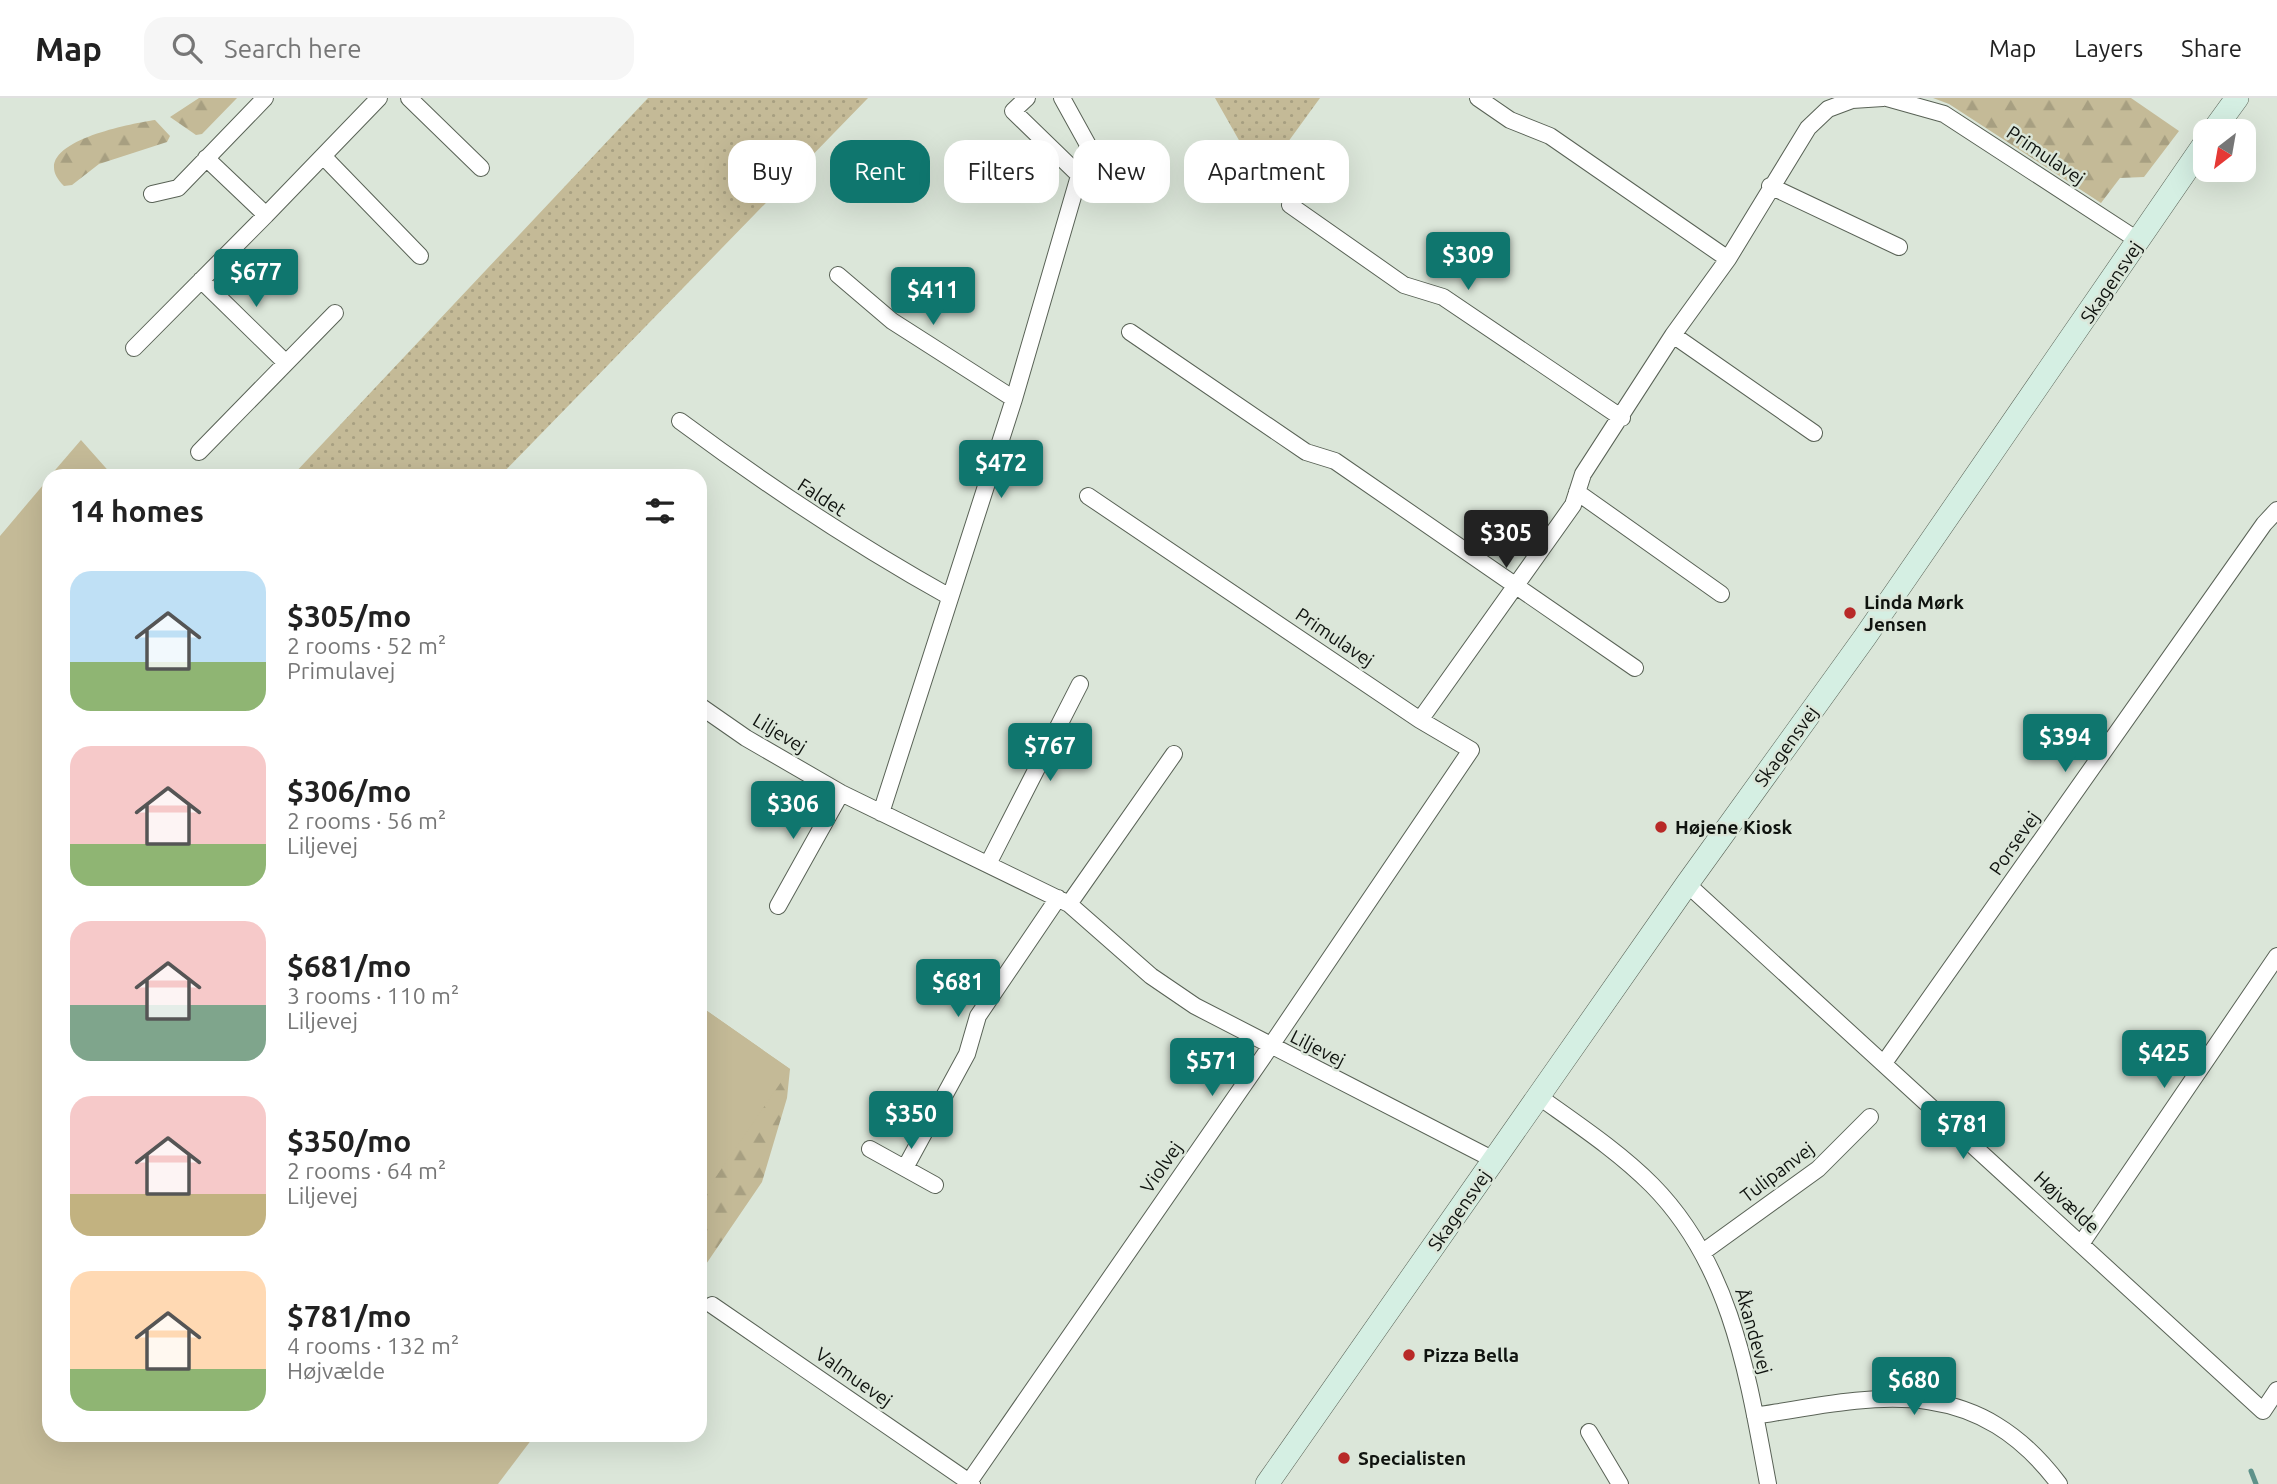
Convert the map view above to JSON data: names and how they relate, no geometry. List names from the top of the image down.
{
  "streets": {
    "street": [
      "Primulavej",
      "Skagensvej",
      "Faldet",
      "Liljevej",
      "Porsevej",
      "Violvej",
      "Tulipanvej",
      "Højvælde",
      "Åkandevej",
      "Valmuevej"
    ]
  },
  "crossings": [
    ["Primulavej", "Skagensvej"],
    ["Primulavej", "Violvej"],
    ["Skagensvej", "Liljevej"],
    ["Skagensvej", "Højvælde"],
    ["Skagensvej", "Åkandevej"],
    ["Liljevej", "Violvej"],
    ["Porsevej", "Højvælde"],
    ["Violvej", "Valmuevej"],
    ["Tulipanvej", "Åkandevej"]
  ],
  "places": [
    "Linda Mørk Jensen",
    "Højene Kiosk",
    "Pizza Bella",
    "Specialisten"
  ],
  "north": "bottom left",
  "page": {
    "header": "Map",
    "search": "Search here",
    "nav": ["Map", "Layers", "Share"],
    "chip": [
      "Buy",
      "Rent",
      "Filters",
      "New",
      "Apartment"
    ],
    "price": [
      "$309",
      "$677",
      "$411",
      "$472",
      "$305",
      "$394",
      "$767",
      "$306",
      "$681",
      "$425",
      "$571",
      "$350",
      "$781",
      "$680"
    ],
    "heading": "14 homes",
    "list": [
      {
        "name": "$305/mo",
        "note": "2 rooms · 52 m² · Primulavej"
      },
      {
        "name": "$306/mo",
        "note": "2 rooms · 56 m² · Liljevej"
      },
      {
        "name": "$681/mo",
        "note": "3 rooms · 110 m² · Liljevej"
      },
      {
        "name": "$350/mo",
        "note": "2 rooms · 64 m² · Liljevej"
      },
      {
        "name": "$781/mo",
        "note": "4 rooms · 132 m² · Højvælde"
      }
    ]
  }
}
